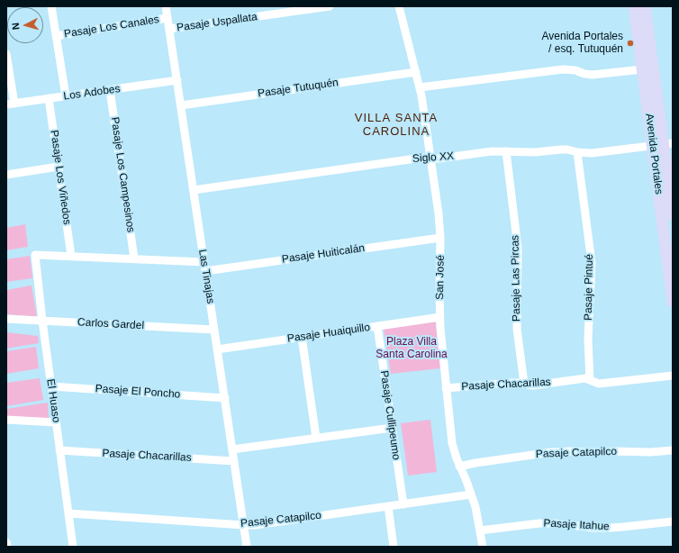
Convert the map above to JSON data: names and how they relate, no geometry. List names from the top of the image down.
{
  "streets": {
    "main road": ["Avenida Portales"],
    "street": [
      "Pasaje Uspallata",
      "Pasaje Los Canales",
      "Pasaje Tutuquén",
      "Los Adobes",
      "Siglo XX",
      "Pasaje Los Campesinos",
      "Pasaje Los Viñedos",
      "Pasaje Huiticalán",
      "Las Tinajas",
      "San José",
      "Pasaje Las Pircas",
      "Pasaje Pintué",
      "Carlos Gardel",
      "Pasaje Huaiquillo",
      "Pasaje Chacarillas",
      "Pasaje El Poncho",
      "El Huaso",
      "Pasaje Cullipeumo",
      "Pasaje Catapilco",
      "Pasaje Itahue"
    ]
  },
  "crossings": [
    ["Pasaje Uspallata", "Las Tinajas"],
    ["Pasaje Los Canales", "Las Tinajas"],
    ["Pasaje Tutuquén", "Las Tinajas"],
    ["Pasaje Tutuquén", "San José"],
    ["Los Adobes", "Pasaje Los Campesinos"],
    ["Los Adobes", "Pasaje Los Viñedos"],
    ["Los Adobes", "Las Tinajas"],
    ["Avenida Portales", "Siglo XX"],
    ["Siglo XX", "Las Tinajas"],
    ["Siglo XX", "San José"],
    ["Siglo XX", "Pasaje Las Pircas"],
    ["Siglo XX", "Pasaje Pintué"],
    ["Pasaje Los Viñedos", "El Huaso"],
    ["Pasaje Huiticalán", "Las Tinajas"],
    ["Pasaje Huiticalán", "San José"],
    ["Las Tinajas", "Carlos Gardel"],
    ["Las Tinajas", "Pasaje Huaiquillo"],
    ["Las Tinajas", "Pasaje Chacarillas"],
    ["Las Tinajas", "Pasaje El Poncho"],
    ["Las Tinajas", "Pasaje Catapilco"],
    ["San José", "Pasaje Huaiquillo"],
    ["San José", "Pasaje Chacarillas"],
    ["San José", "Pasaje Catapilco"],
    ["San José", "Pasaje Itahue"],
    ["Pasaje Las Pircas", "Pasaje Chacarillas"],
    ["Pasaje Pintué", "Pasaje Chacarillas"],
    ["Carlos Gardel", "El Huaso"],
    ["Pasaje Huaiquillo", "Pasaje Cullipeumo"],
    ["Pasaje Chacarillas", "El Huaso"],
    ["Pasaje El Poncho", "El Huaso"],
    ["El Huaso", "Pasaje Catapilco"],
    ["Pasaje Cullipeumo", "Pasaje Catapilco"]
  ],
  "districts": ["VILLA SANTA CAROLINA"],
  "parks": ["Plaza Villa Santa Carolina"],
  "places": ["Avenida Portales / esq. Tutuquén"],
  "north": "left"
}
